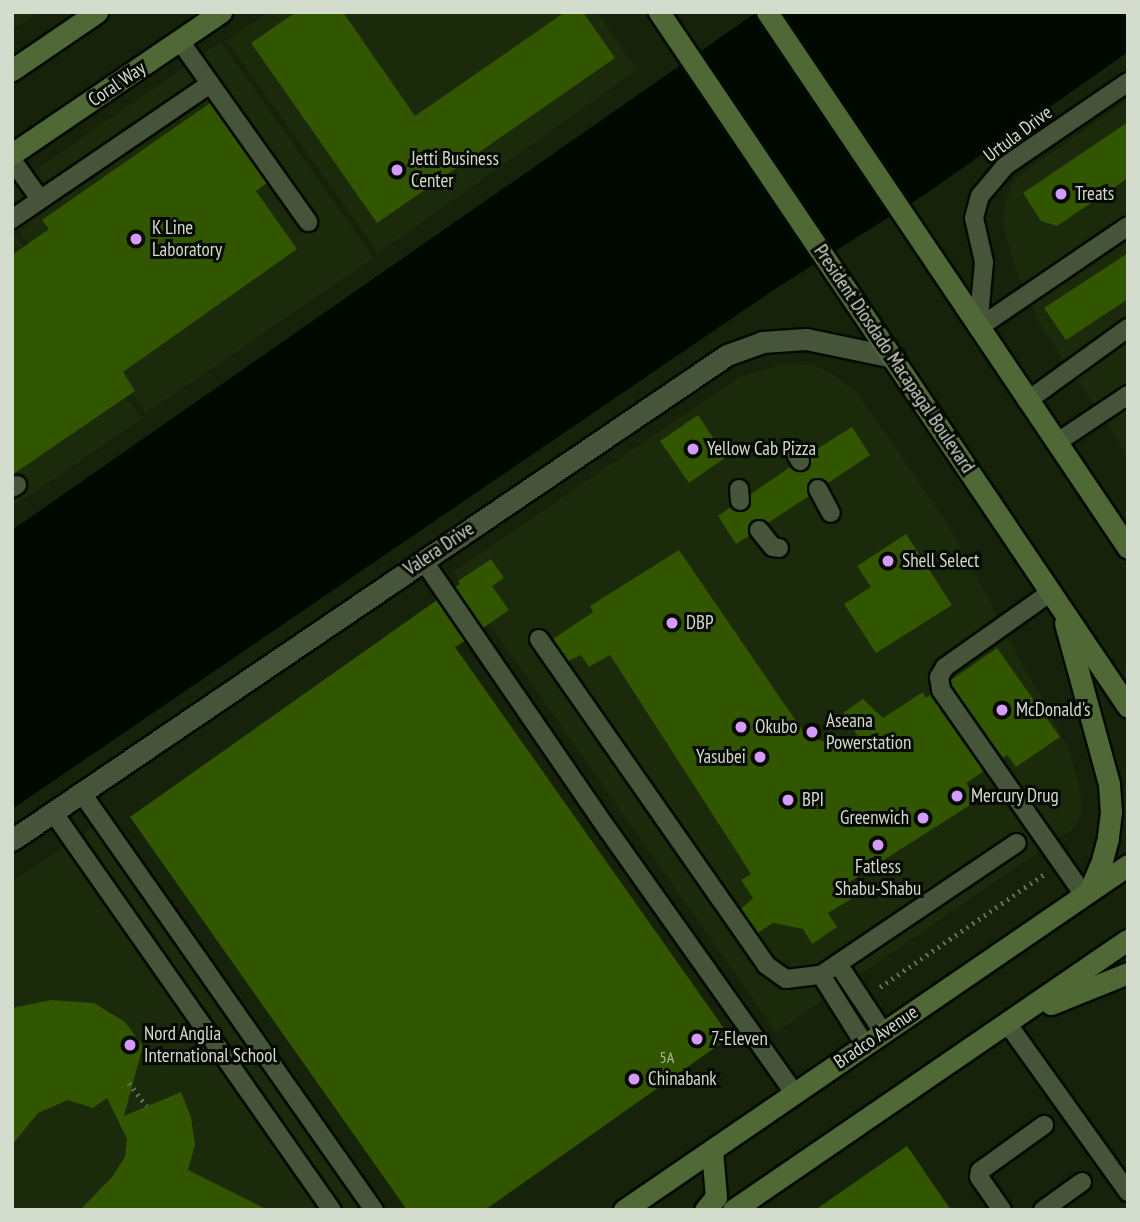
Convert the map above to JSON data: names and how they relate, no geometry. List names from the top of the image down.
{
  "streets": {
    "main road": ["Coral Way", "President Diosdado Macapagal Boulevard", "Bradco Avenue"],
    "street": ["Valera Drive"],
    "lane": ["Urtula Drive"]
  },
  "crossings": [
    ["President Diosdado Macapagal Boulevard", "Valera Drive"]
  ],
  "places": [
    "Jetti Business Center",
    "Treats",
    "K Line Laboratory",
    "Yellow Cab Pizza",
    "Shell Select",
    "DBP",
    "McDonald's",
    "Okubo",
    "Aseana Powerstation",
    "Yasubei",
    "Mercury Drug",
    "BPI",
    "Greenwich",
    "Fatless Shabu-Shabu",
    "7-Eleven",
    "Nord Anglia International School",
    "Chinabank"
  ],
  "house_numbers": ["5A"]
}
